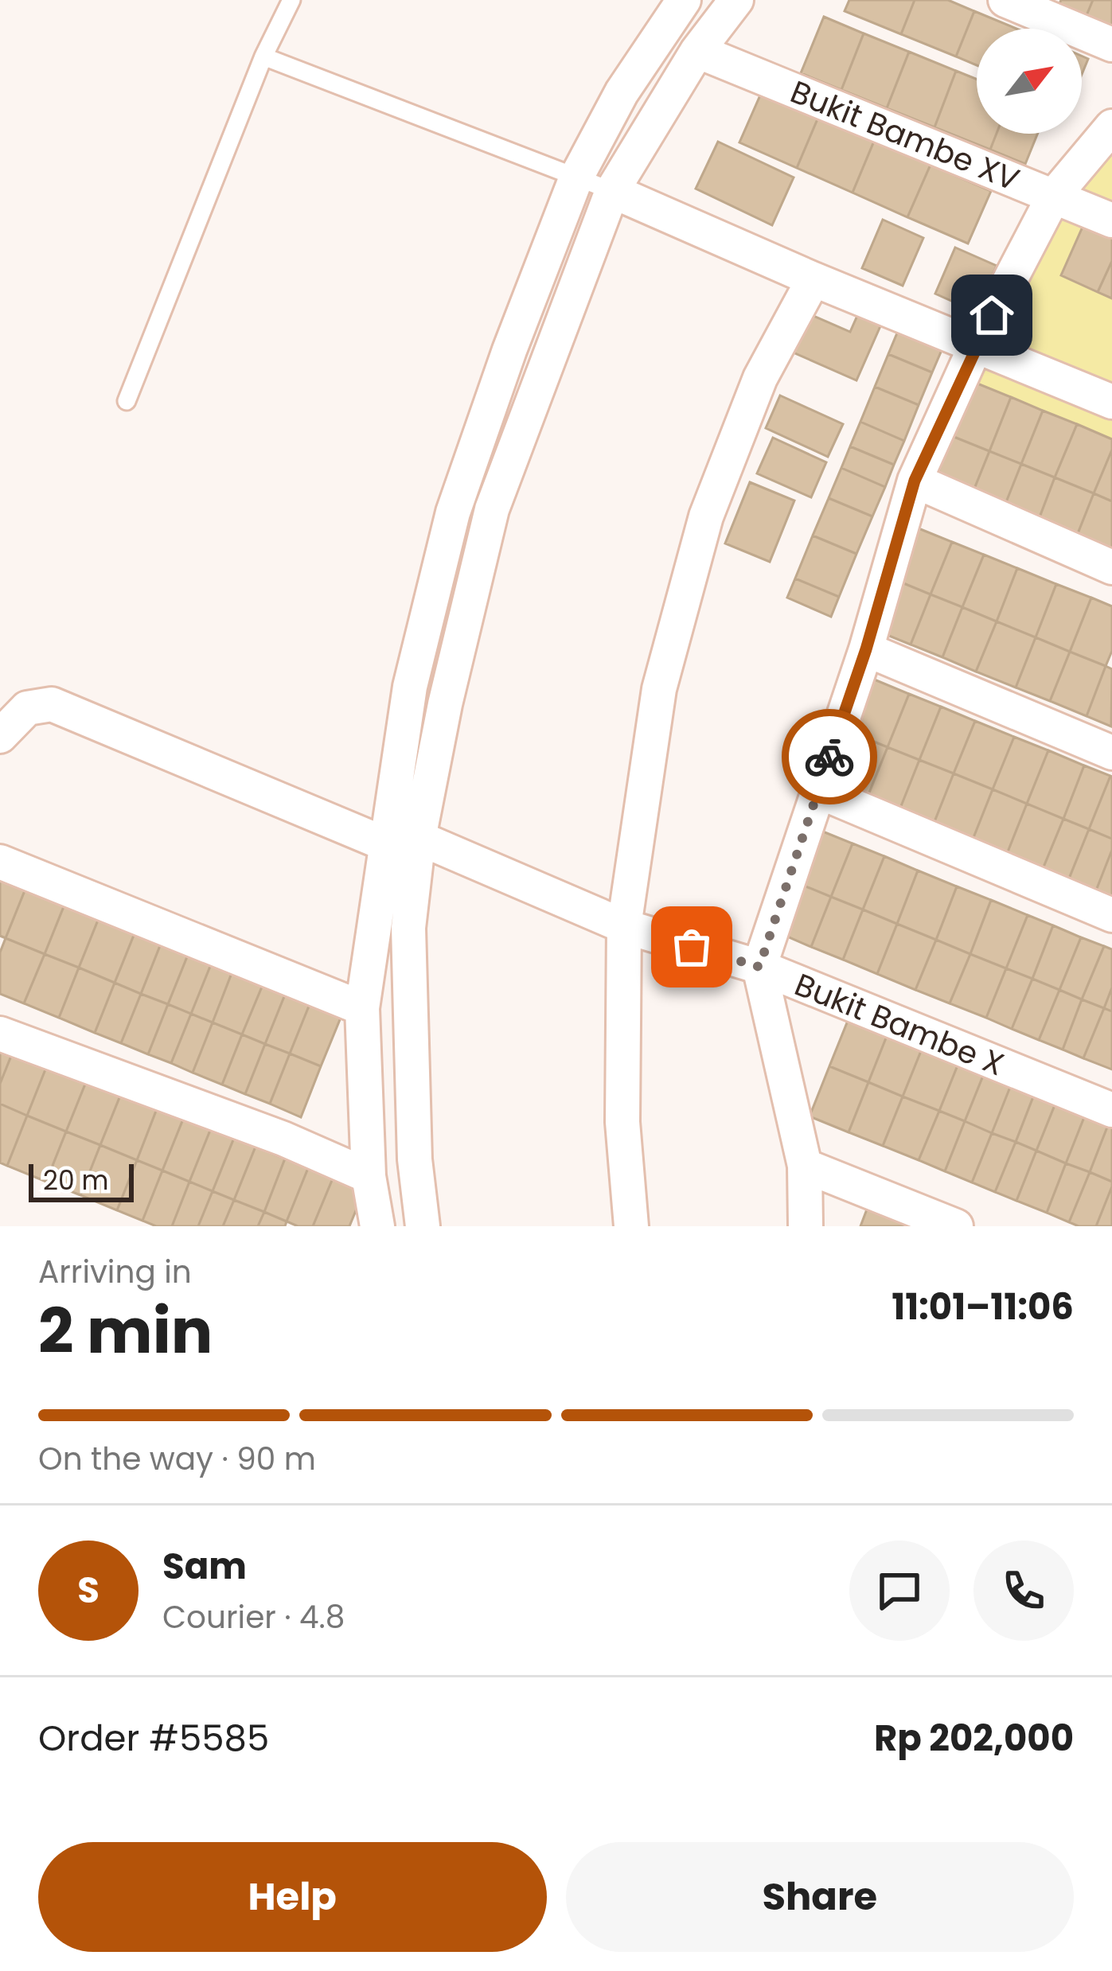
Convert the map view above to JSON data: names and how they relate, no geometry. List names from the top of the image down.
{
  "streets": {
    "street": ["Bukit Bambe XV", "Bukit Bambe X"]
  },
  "scale_bar": "20 m",
  "north": "top right",
  "page": {
    "scale": "20 m",
    "heading": ["2 min", "Arriving in", "11:01–11:06"],
    "panel": [
      "Sam",
      "Courier · 4.8",
      "Order #5585",
      "Rp 202,000"
    ],
    "bar": "On the way · 90 m",
    "round": "S",
    "buttons": ["Help", "Share"]
  }
}
